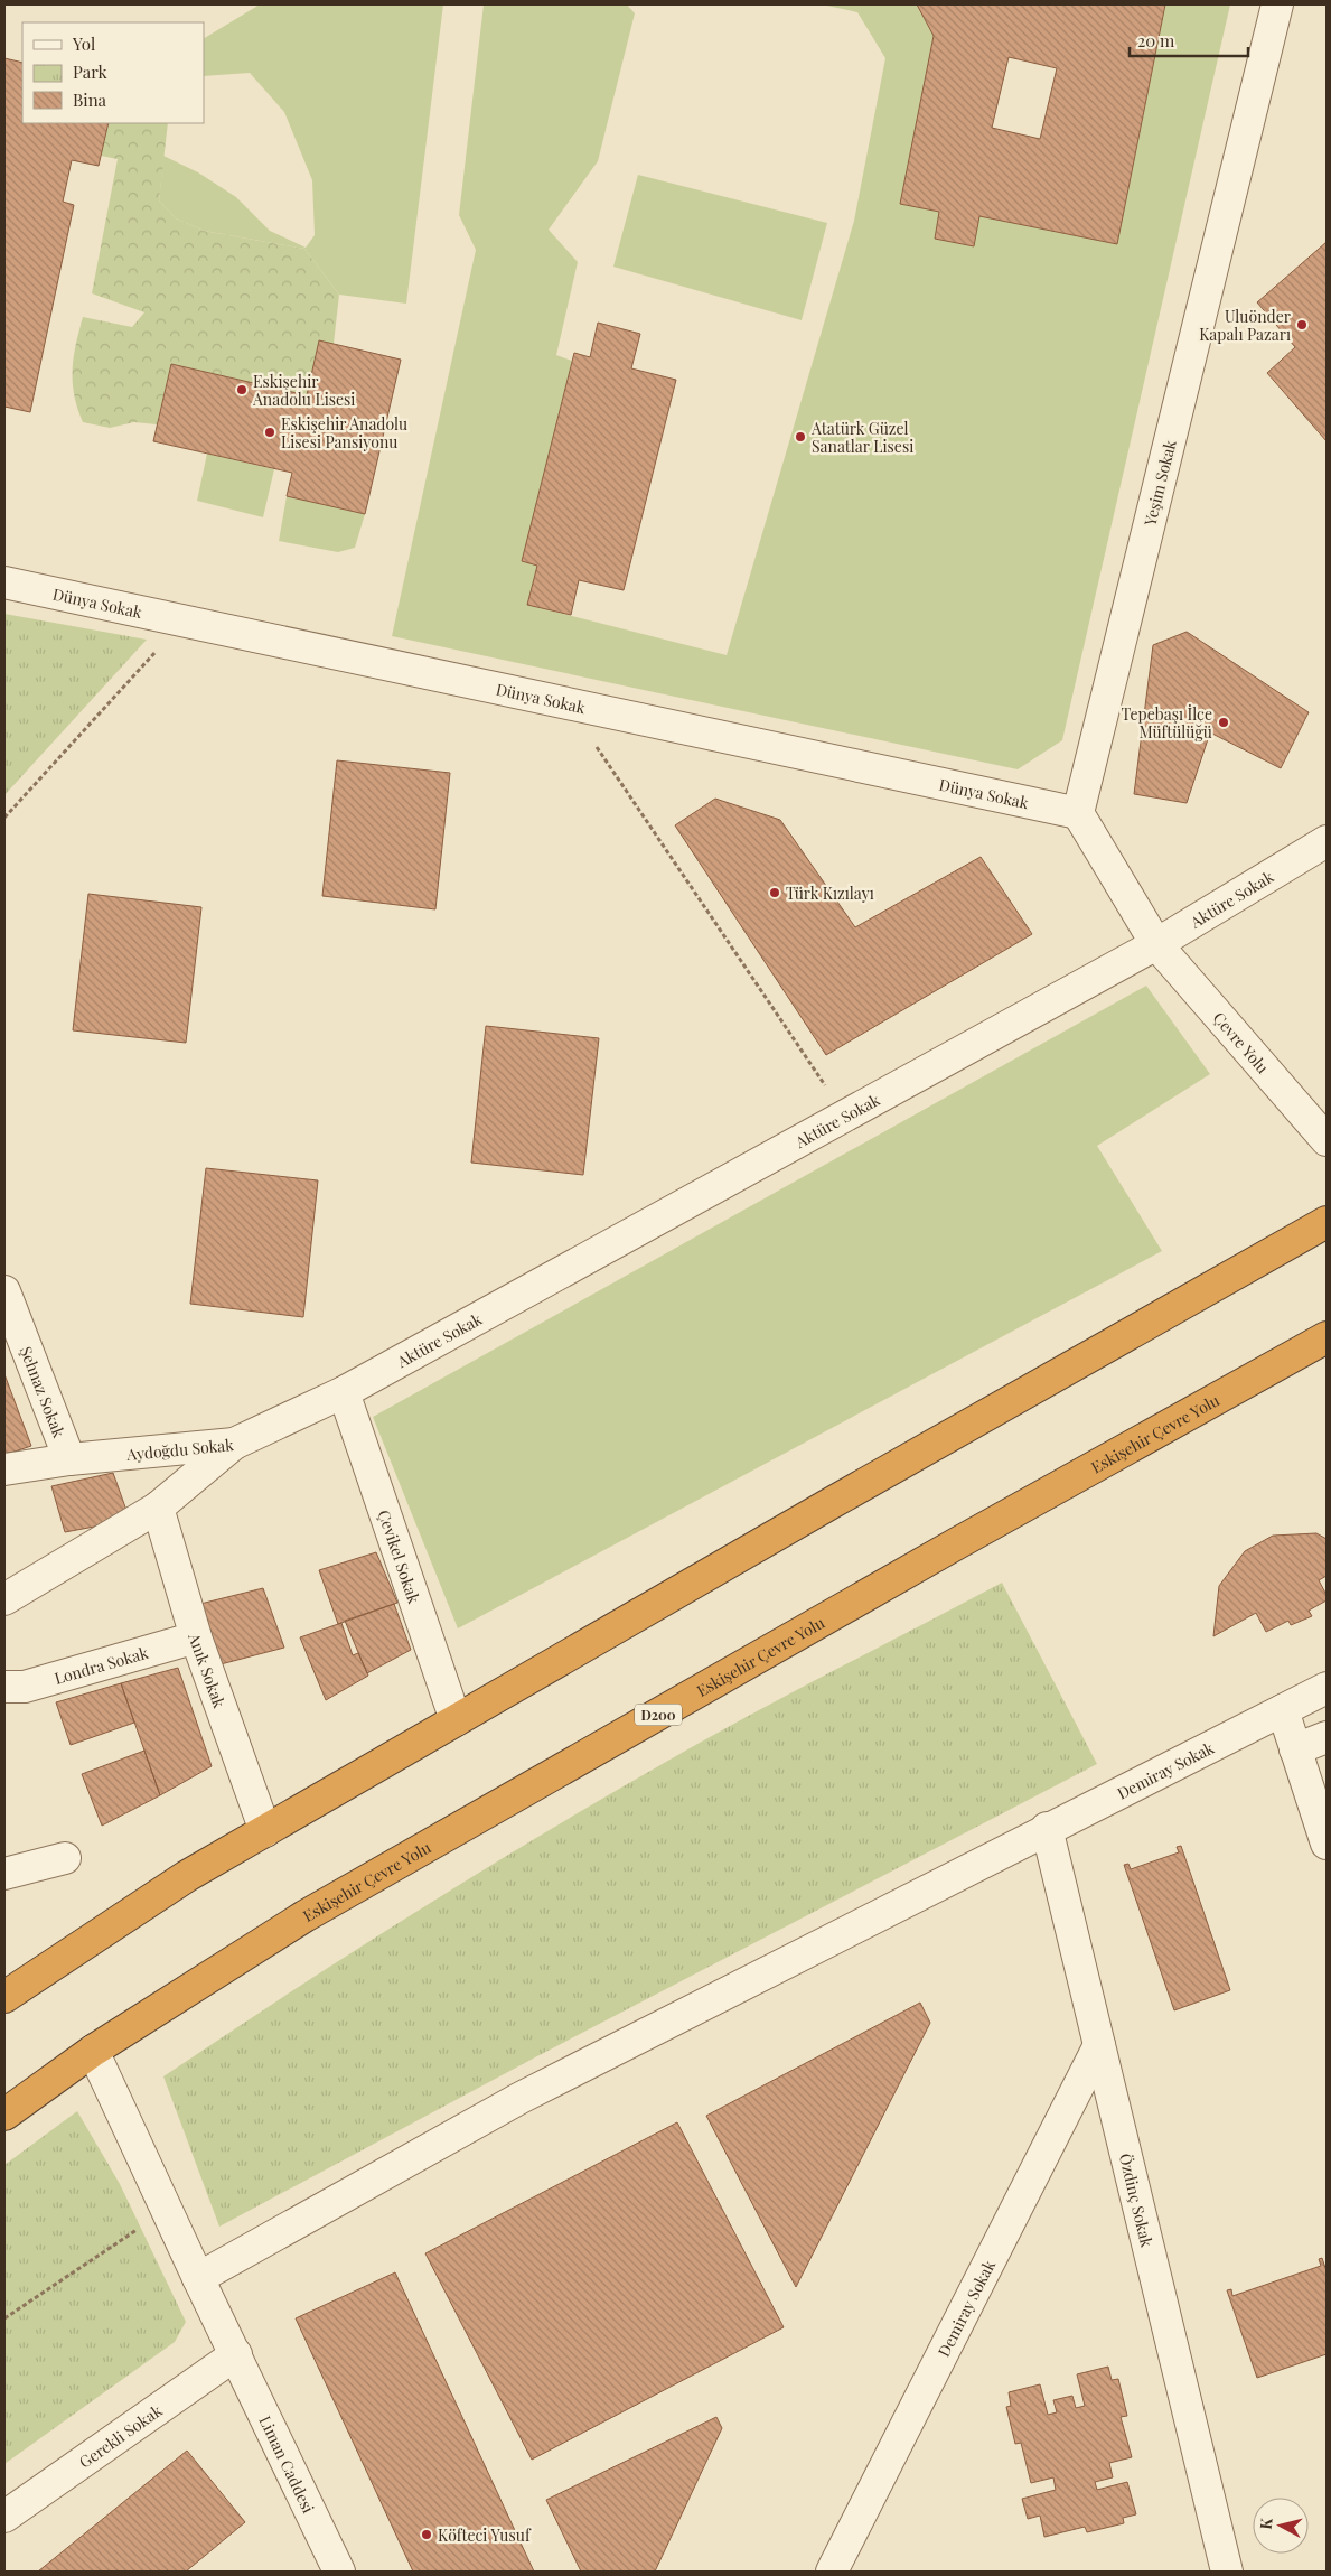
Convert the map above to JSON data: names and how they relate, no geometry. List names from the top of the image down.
{
  "streets": {
    "highway": ["Eskişehir Çevre Yolu", "D200"],
    "street": [
      "Yeşim Sokak",
      "Dünya Sokak",
      "Aktüre Sokak",
      "Çevre Yolu",
      "Şehnaz Sokak",
      "Aydoğdu Sokak",
      "Çevikel Sokak",
      "Londra Sokak",
      "Anık Sokak",
      "Demiray Sokak",
      "Özdinç Sokak",
      "Gerekli Sokak",
      "Liman Caddesi"
    ]
  },
  "crossings": [
    ["Yeşim Sokak", "Dünya Sokak"],
    ["Aktüre Sokak", "Çevre Yolu"],
    ["Aktüre Sokak", "Aydoğdu Sokak"],
    ["Aktüre Sokak", "Çevikel Sokak"],
    ["Şehnaz Sokak", "Aydoğdu Sokak"],
    ["Eskişehir Çevre Yolu", "Liman Caddesi"],
    ["Aydoğdu Sokak", "Çevikel Sokak"],
    ["Londra Sokak", "Anık Sokak"],
    ["Demiray Sokak", "Özdinç Sokak"],
    ["Demiray Sokak", "Liman Caddesi"],
    ["Gerekli Sokak", "Liman Caddesi"]
  ],
  "places": [
    "Uluönder Kapalı Pazarı",
    "Eskişehir Anadolu Lisesi",
    "Eskişehir Anadolu Lisesi Pansiyonu",
    "Atatürk Güzel Sanatlar Lisesi",
    "Tepebaşı İlçe Müftülüğü",
    "Türk Kızılayı",
    "Köfteci Yusuf"
  ],
  "legend": ["Yol", "Park", "Bina"],
  "scale_bar": "20 m",
  "north": "left"
}
